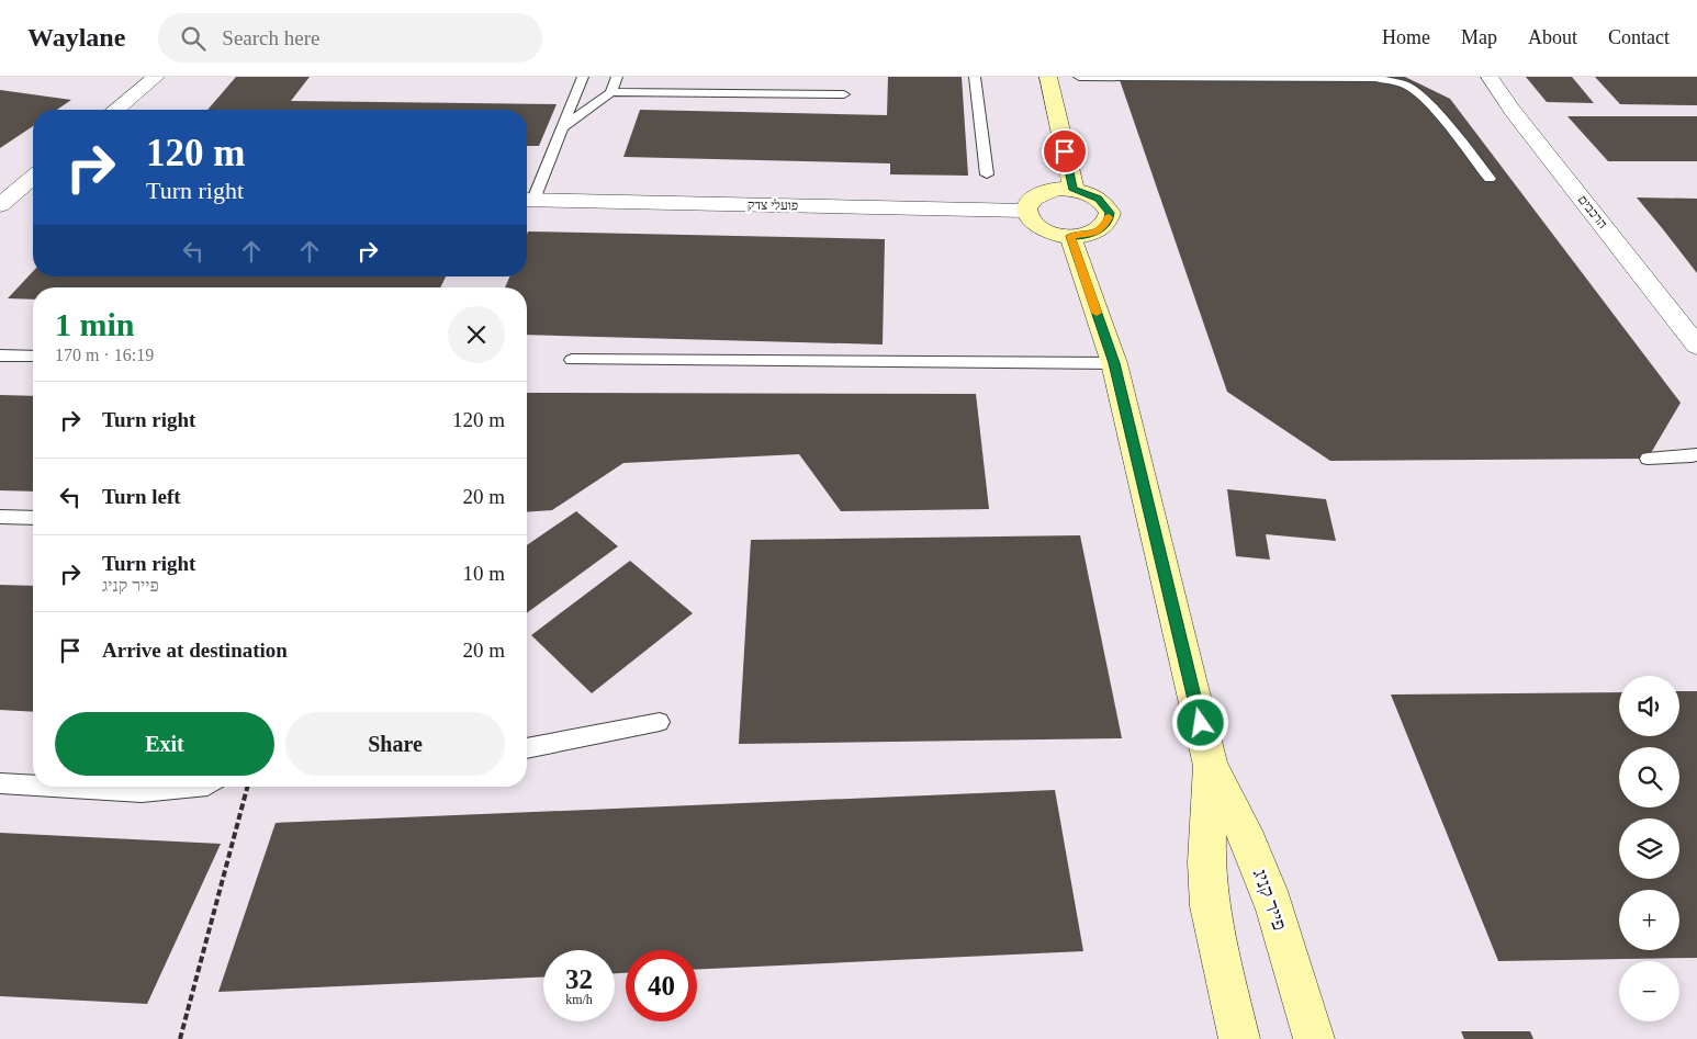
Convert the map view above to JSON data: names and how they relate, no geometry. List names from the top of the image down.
{
  "streets": {
    "street": ["פועלי צדק", "הרכבים", "פייר קניג"]
  },
  "page": {
    "header": "Waylane",
    "search": "Search here",
    "nav": [
      "Home",
      "Map",
      "About",
      "Contact"
    ],
    "turn": ["120 m", "Turn right"],
    "heading": ["1 min", "170 m · 16:19"],
    "list": [
      {
        "name": "Turn right",
        "value": "120 m"
      },
      {
        "name": "Turn left",
        "value": "20 m"
      },
      {
        "name": "Turn right",
        "note": "פייר קניג",
        "value": "10 m"
      },
      {
        "name": "Arrive at destination",
        "value": "20 m"
      }
    ],
    "map_buttons": ["+", "−"],
    "buttons": ["Exit", "Share"],
    "speed": "32 km/h",
    "limit": "40"
  }
}
